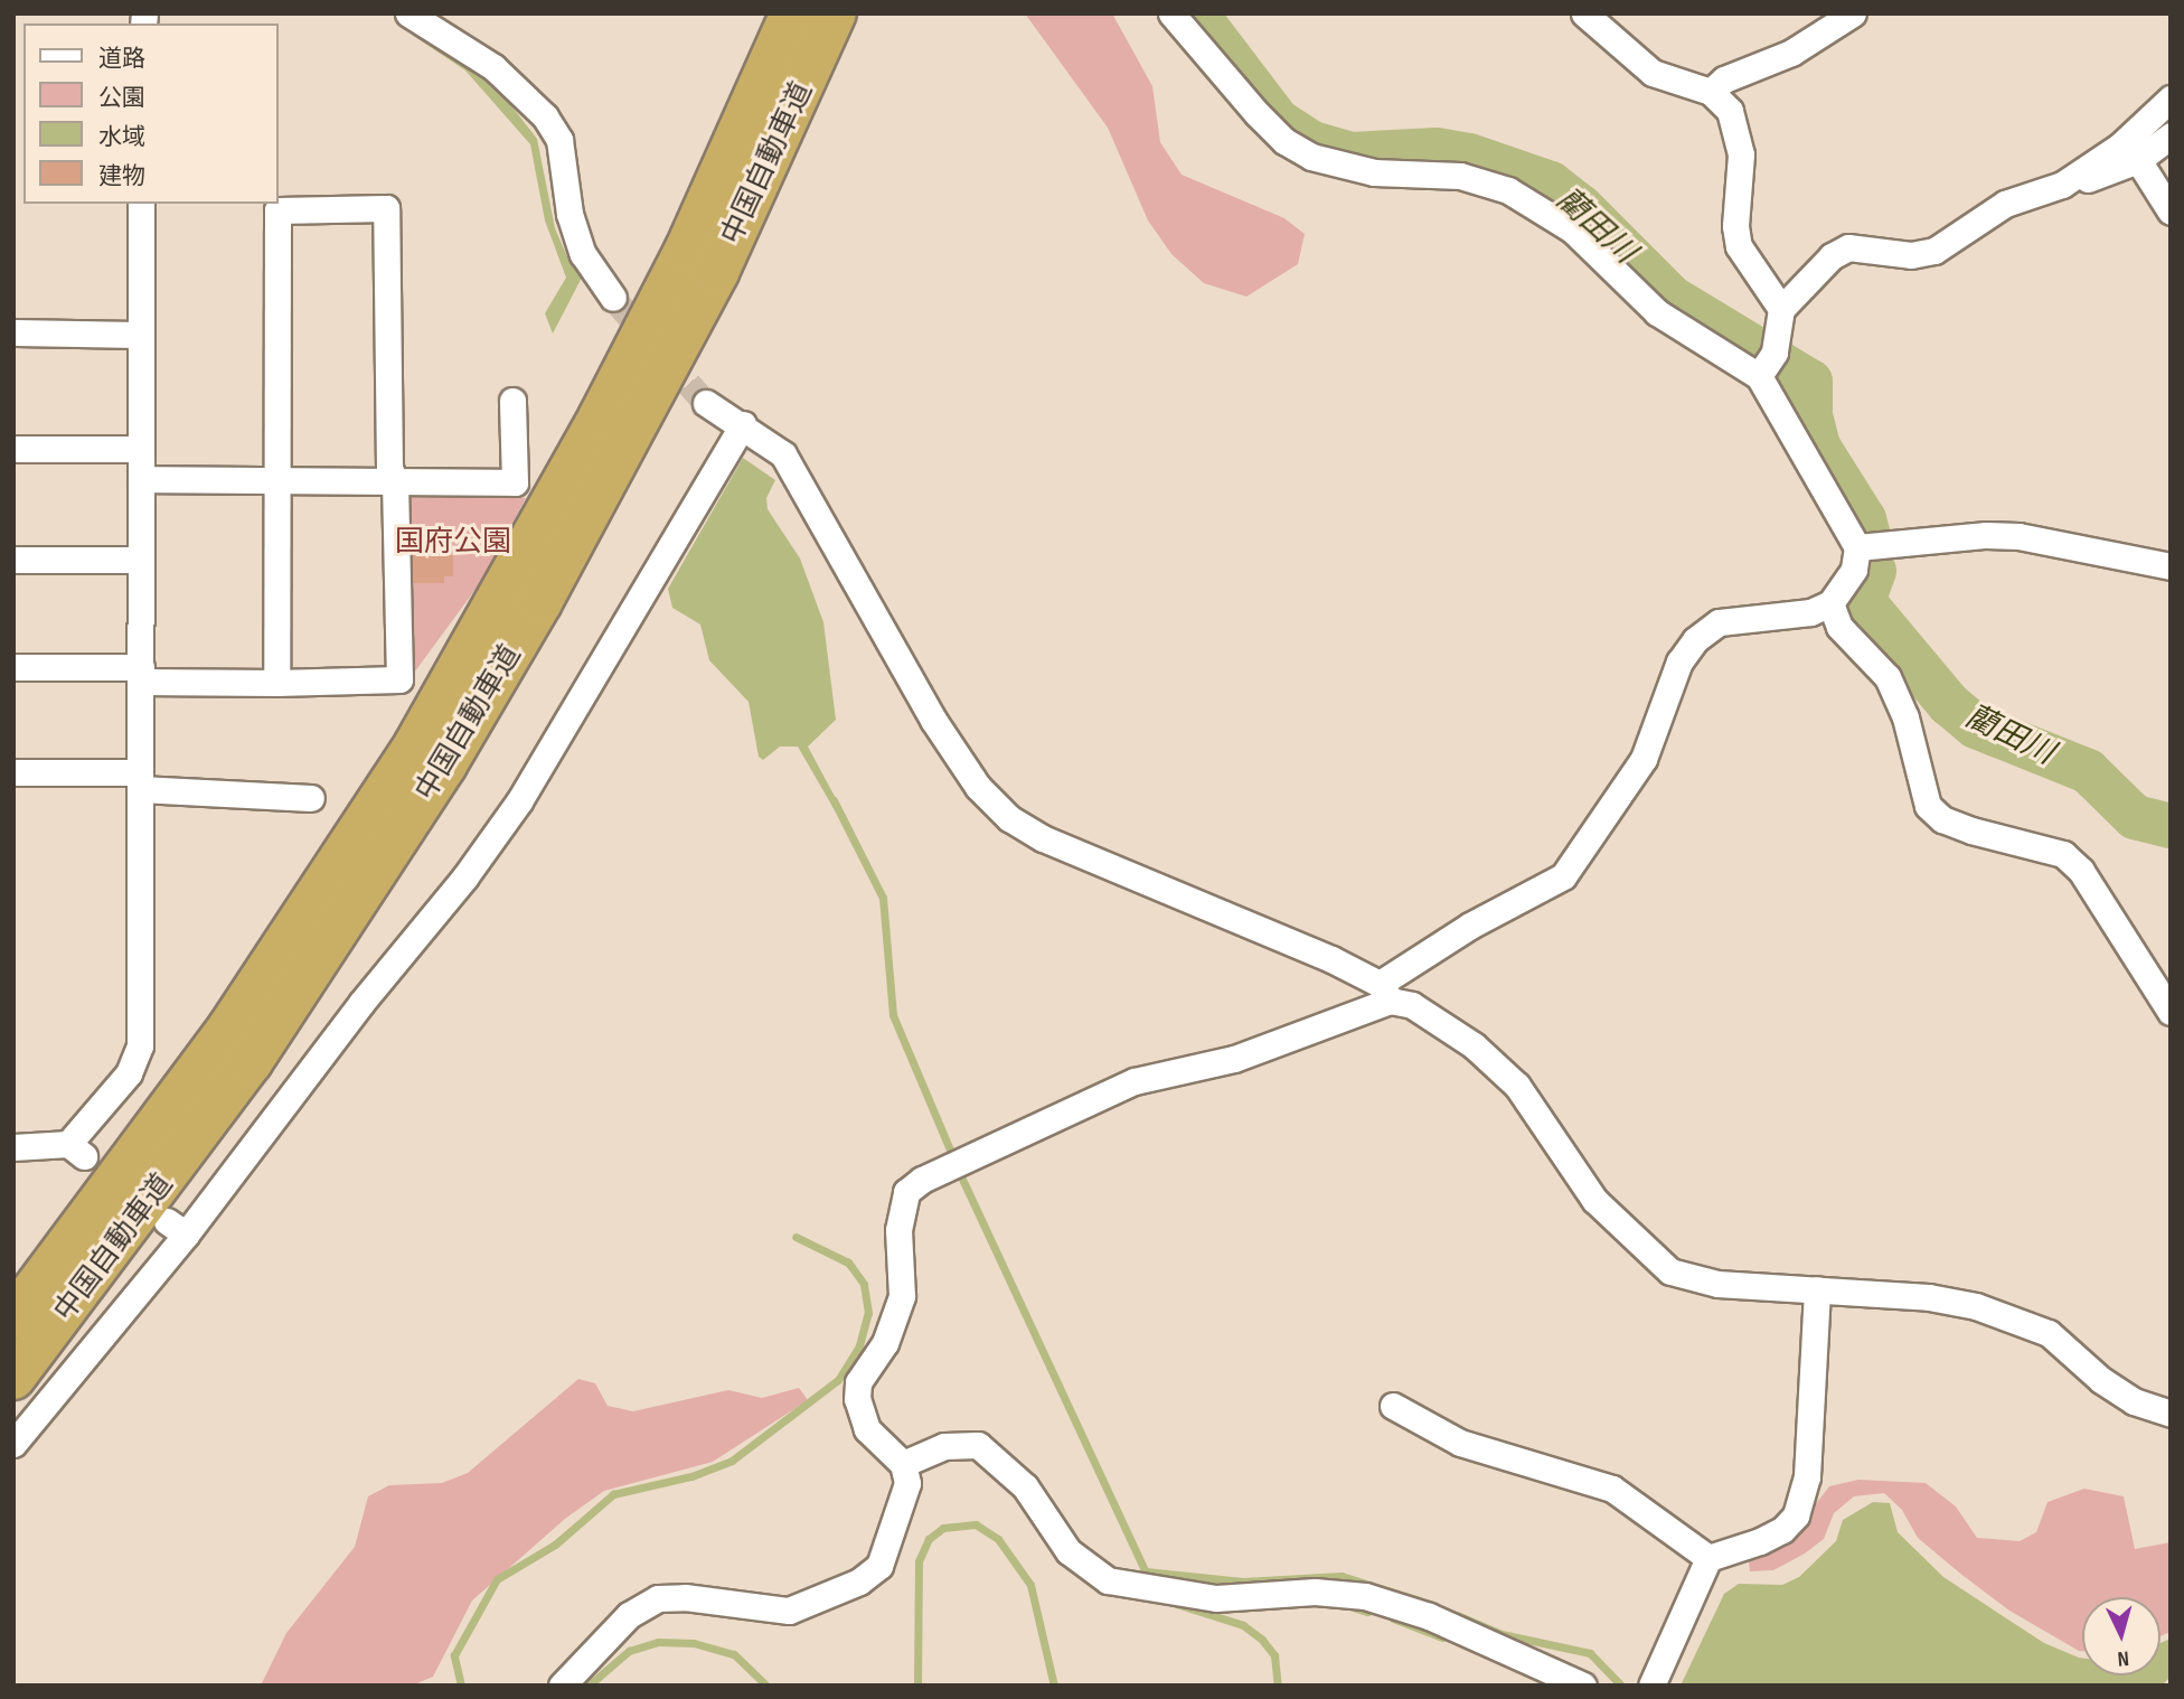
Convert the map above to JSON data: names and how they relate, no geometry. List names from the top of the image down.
{
  "streets": {
    "highway": ["中国自動車道"]
  },
  "water": ["藺田川"],
  "parks": ["国府公園"],
  "legend": [
    "道路",
    "公園",
    "水域",
    "建物"
  ],
  "north": "bottom"
}
